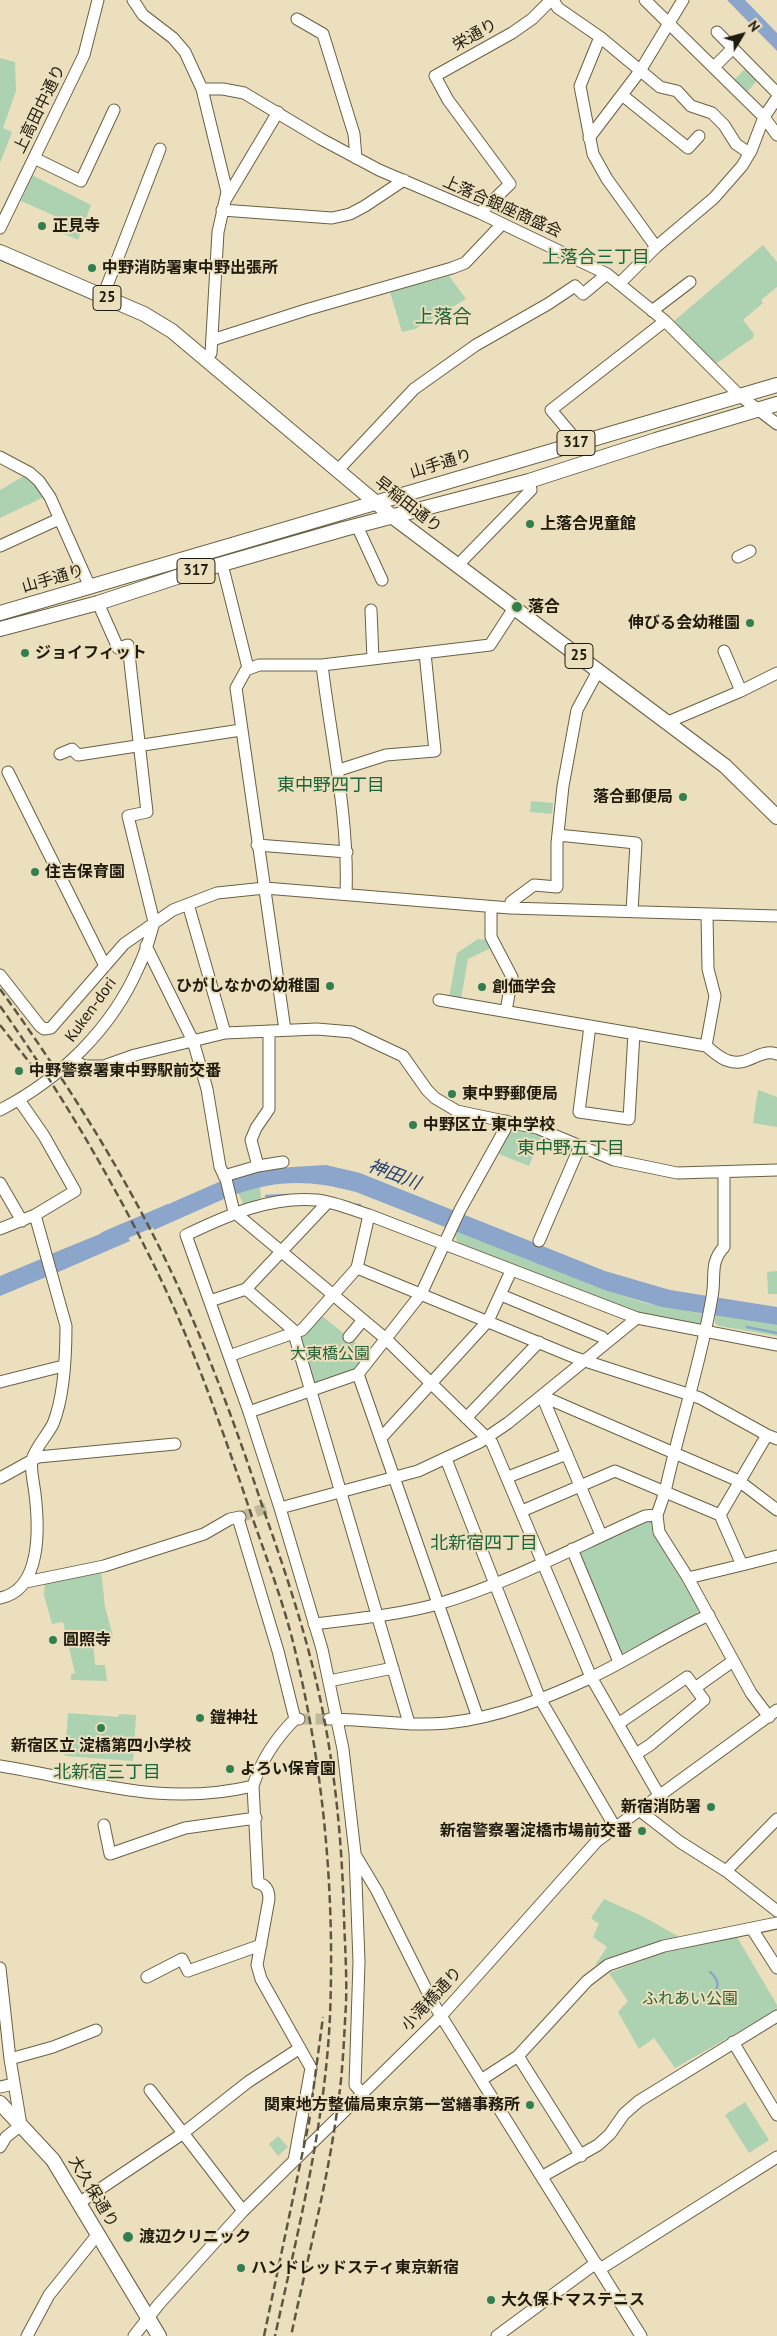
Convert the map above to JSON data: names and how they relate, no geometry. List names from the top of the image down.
{
  "streets": {
    "main road": [
      "25",
      "317",
      "山手通り",
      "早稲田通り",
      "大久保通り"
    ],
    "street": [
      "栄通り",
      "上高田中通り",
      "上落合銀座商盛会",
      "Kuken-dori",
      "小滝橋通り"
    ]
  },
  "crossings": [
    ["栄通り", "上落合銀座商盛会"],
    ["上落合銀座商盛会", "山手通り"],
    ["山手通り", "早稲田通り"],
    ["小滝橋通り", "大久保通り"]
  ],
  "districts": [
    "上落合三丁目",
    "上落合",
    "東中野四丁目",
    "東中野五丁目",
    "北新宿四丁目",
    "北新宿三丁目"
  ],
  "water": ["神田川"],
  "parks": ["大東橋公園", "ふれあい公園"],
  "places": [
    "正見寺",
    "中野消防署東中野出張所",
    "上落合児童館",
    "落合",
    "伸びる会幼稚園",
    "ジョイフィット",
    "落合郵便局",
    "住吉保育園",
    "ひがしなかの幼稚園",
    "創価学会",
    "中野警察署東中野駅前交番",
    "東中野郵便局",
    "中野区立 東中学校",
    "圓照寺",
    "鎧神社",
    "新宿区立 淀橋第四小学校",
    "よろい保育園",
    "新宿消防署",
    "新宿警察署淀橋市場前交番",
    "関東地方整備局東京第一営繕事務所",
    "渡辺クリニック",
    "ハンドレッドスティ東京新宿",
    "大久保トマステニス"
  ],
  "north": "top right"
}
